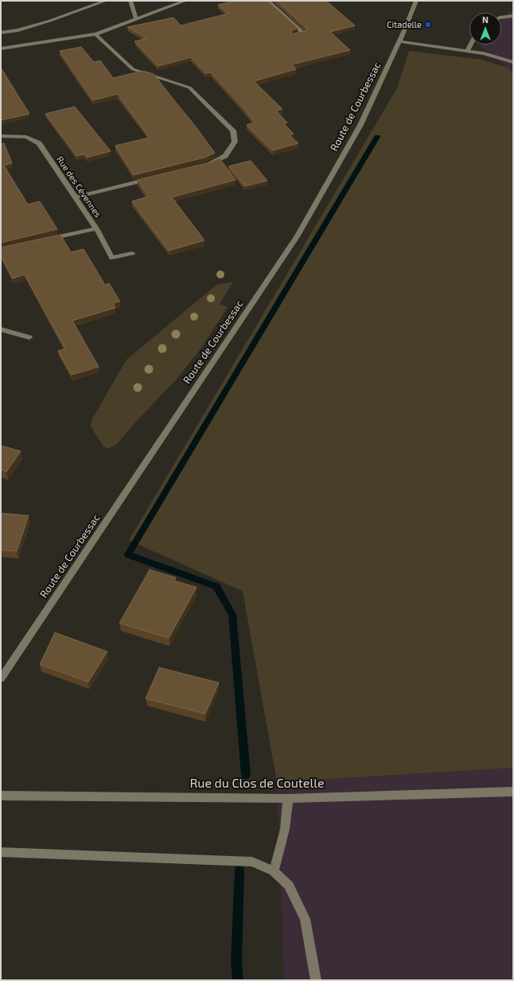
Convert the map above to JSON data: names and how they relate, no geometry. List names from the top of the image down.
{
  "streets": {
    "street": ["Route de Courbessac", "Rue des Cévennes", "Rue du Clos de Coutelle"]
  },
  "places": ["Citadelle"],
  "north": "top"
}
